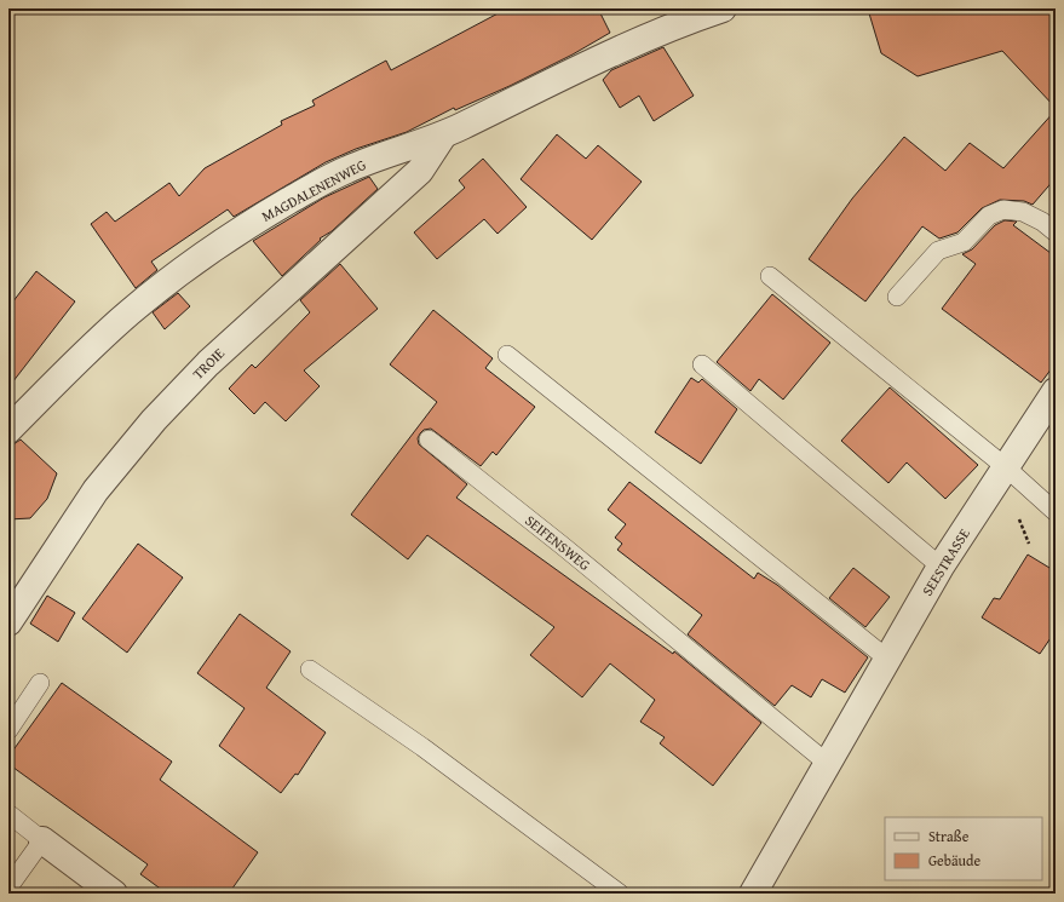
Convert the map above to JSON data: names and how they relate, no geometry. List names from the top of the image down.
{
  "streets": {
    "street": ["MAGDALENENWEG", "TROIE", "SEESTRASSE"],
    "lane": ["SEIFENSWEG"]
  },
  "crossings": [
    ["MAGDALENENWEG", "TROIE"],
    ["SEIFENSWEG", "SEESTRASSE"]
  ],
  "legend": ["Straße", "Gebäude"]
}
